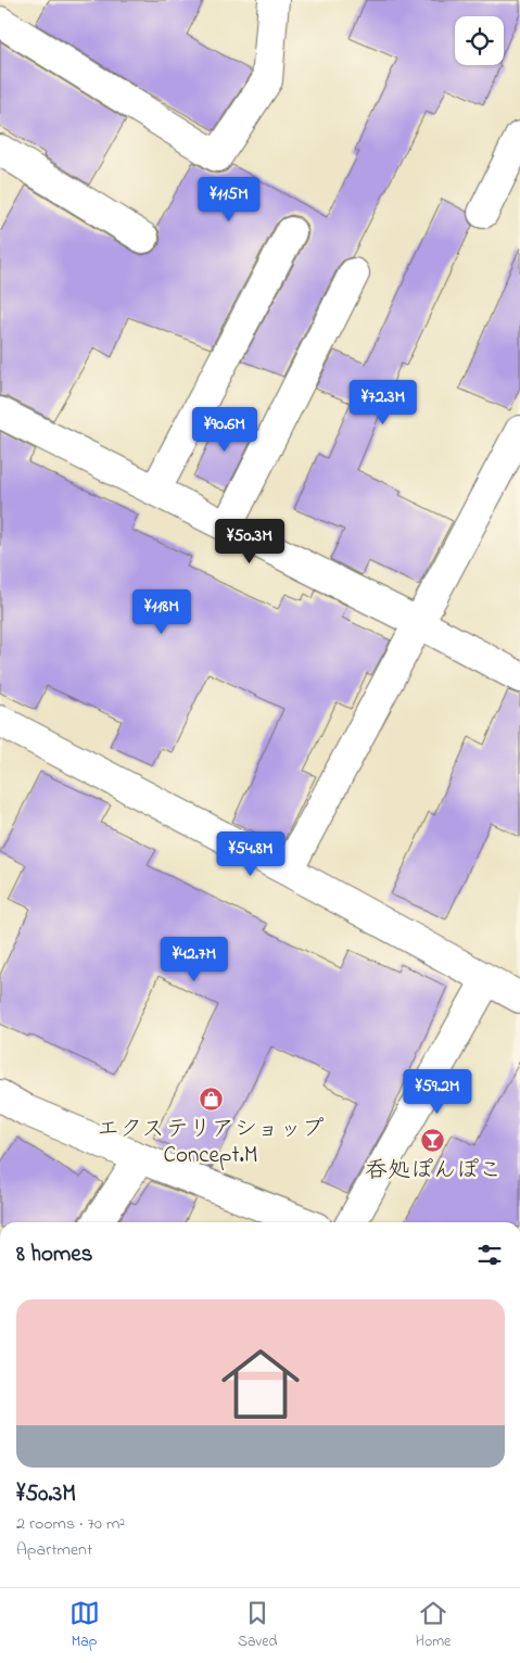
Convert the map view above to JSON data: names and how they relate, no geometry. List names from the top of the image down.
{
  "places": {
    "shop": ["エクステリアショップ Concept.M"],
    "bar": ["呑処ぽんぽこ"]
  },
  "page": {
    "price": [
      "¥115M",
      "¥72.3M",
      "¥90.6M",
      "¥50.3M",
      "¥118M",
      "¥54.8M",
      "¥42.7M",
      "¥59.2M"
    ],
    "heading": "8 homes",
    "list": [
      {
        "name": "¥50.3M",
        "note": "2 rooms · 70 m² · Apartment"
      }
    ],
    "tabs": ["Map", "Saved", "Home"]
  }
}
